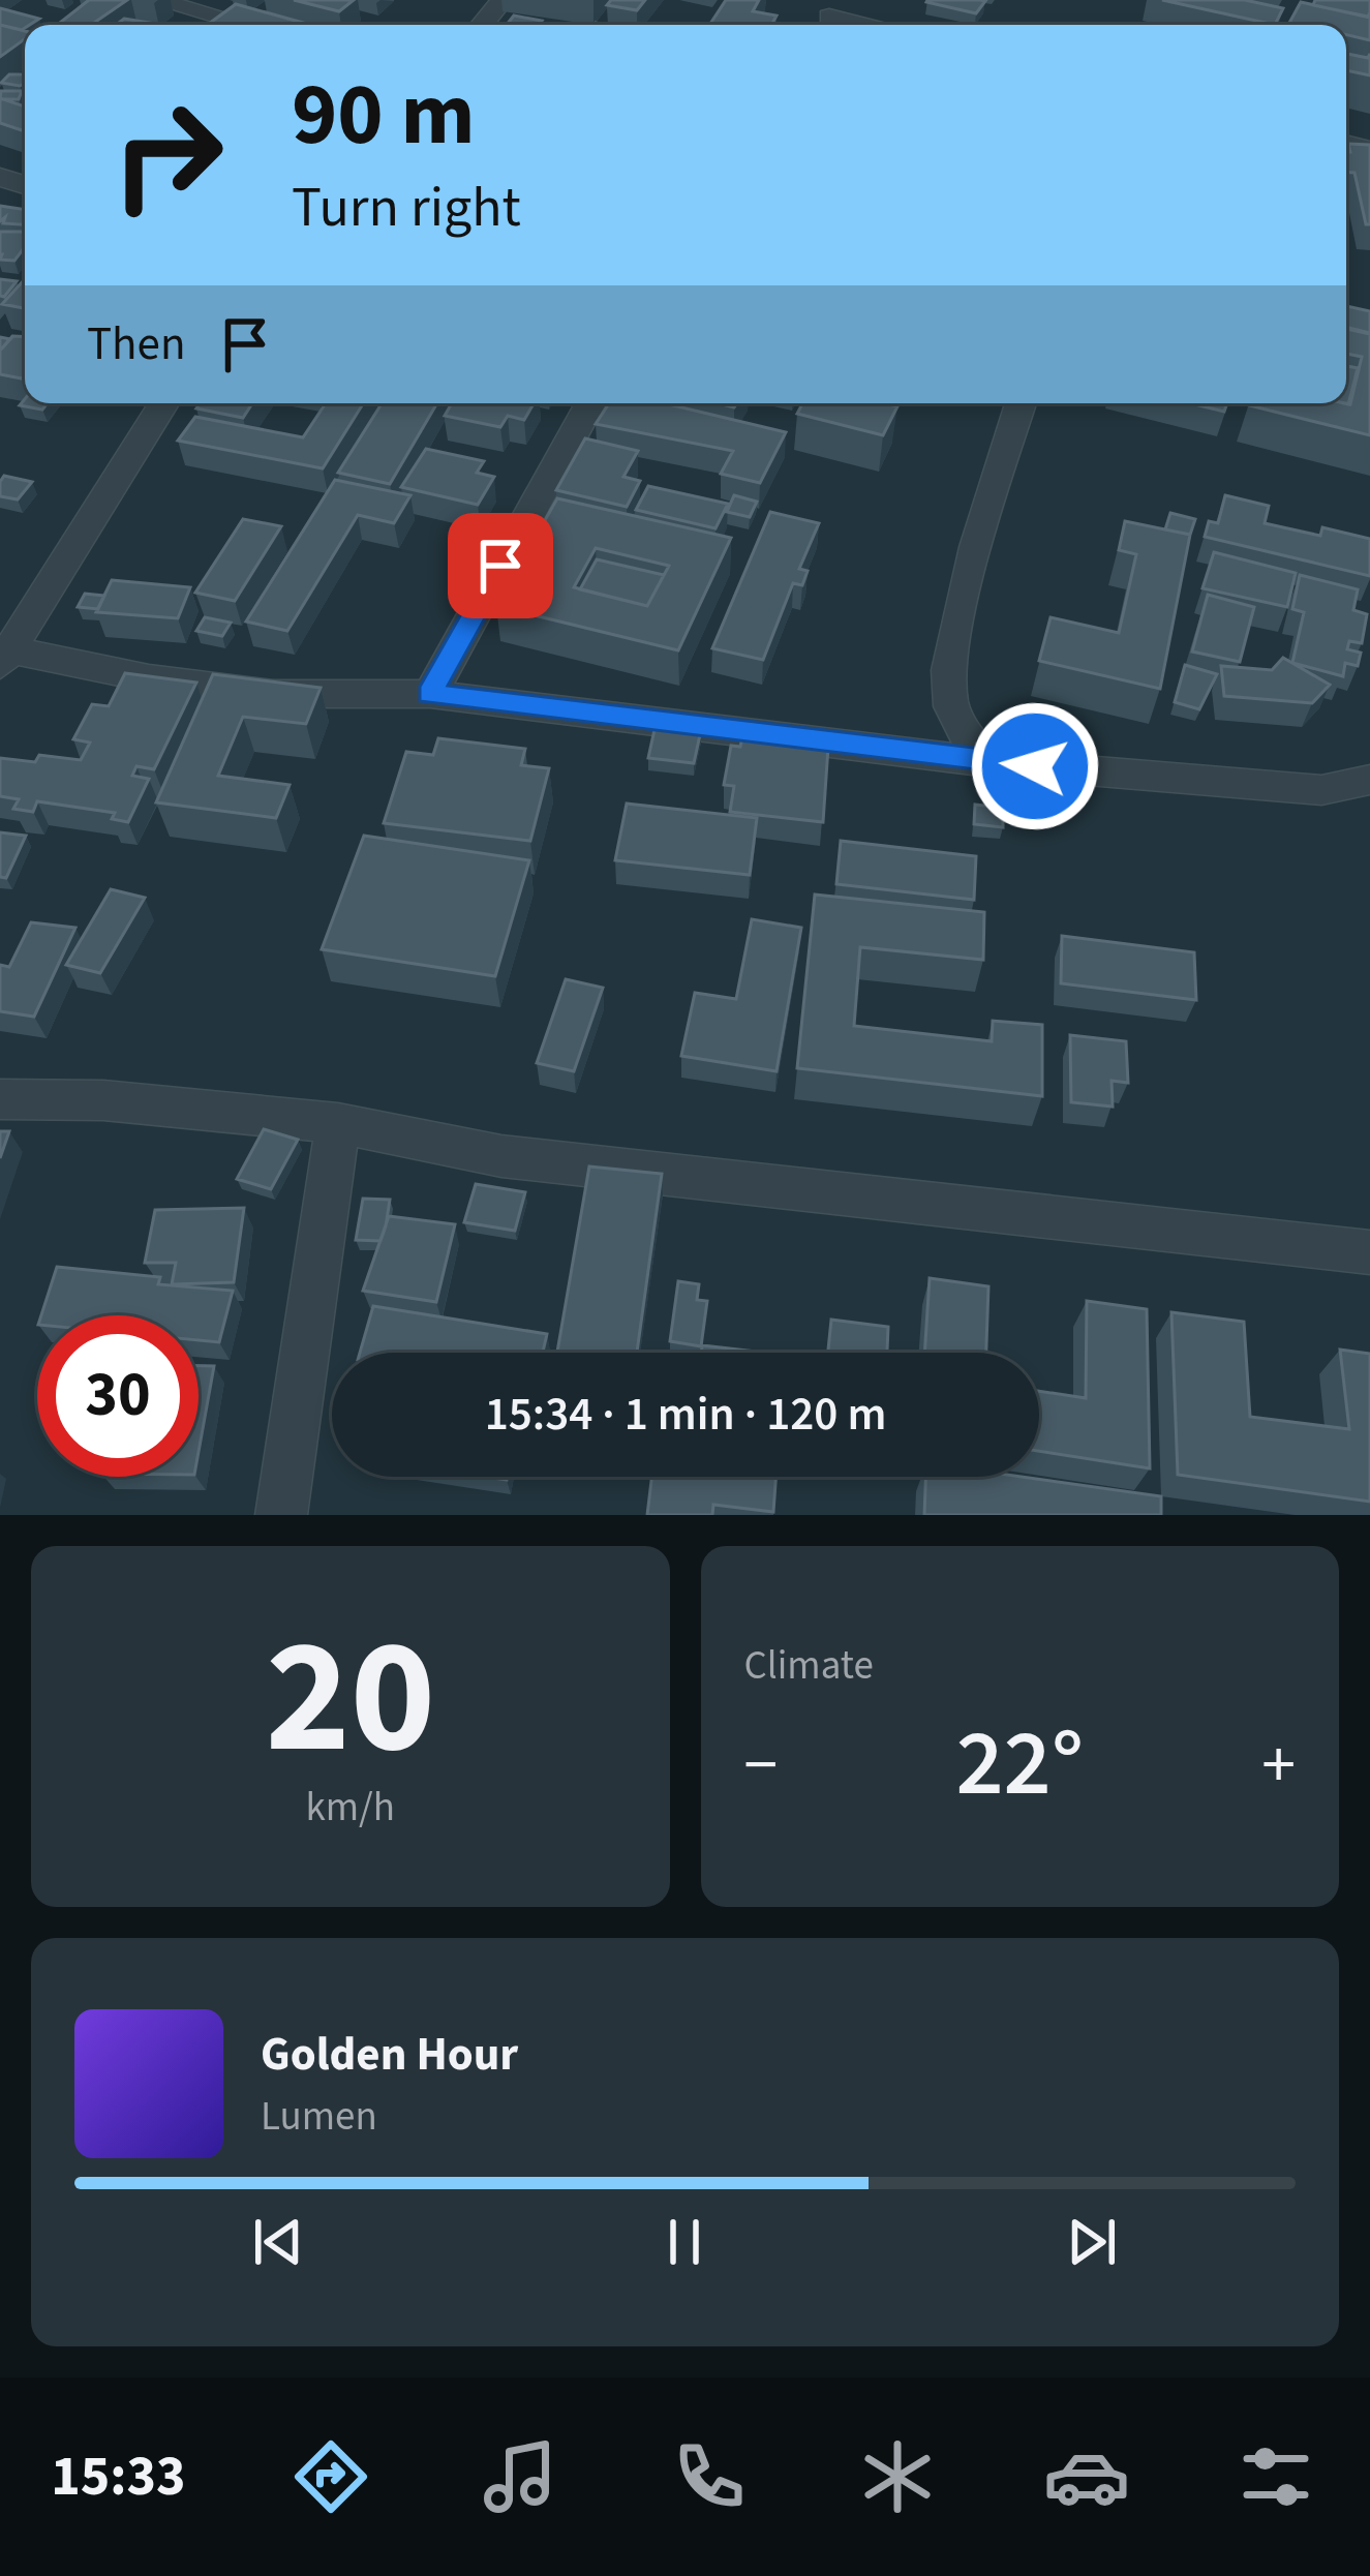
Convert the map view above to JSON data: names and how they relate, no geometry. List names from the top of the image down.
{
  "page": {
    "turn": ["90 m", "Turn right"],
    "then": "Then",
    "limit": "30",
    "trip": "15:34 · 1 min · 120 m",
    "tile": [
      ["20", "km/h"],
      "Climate"
    ],
    "heat": ["−", "22°", "+"],
    "song": ["Golden Hour", "Lumen"],
    "tabs": "15:33"
  }
}
